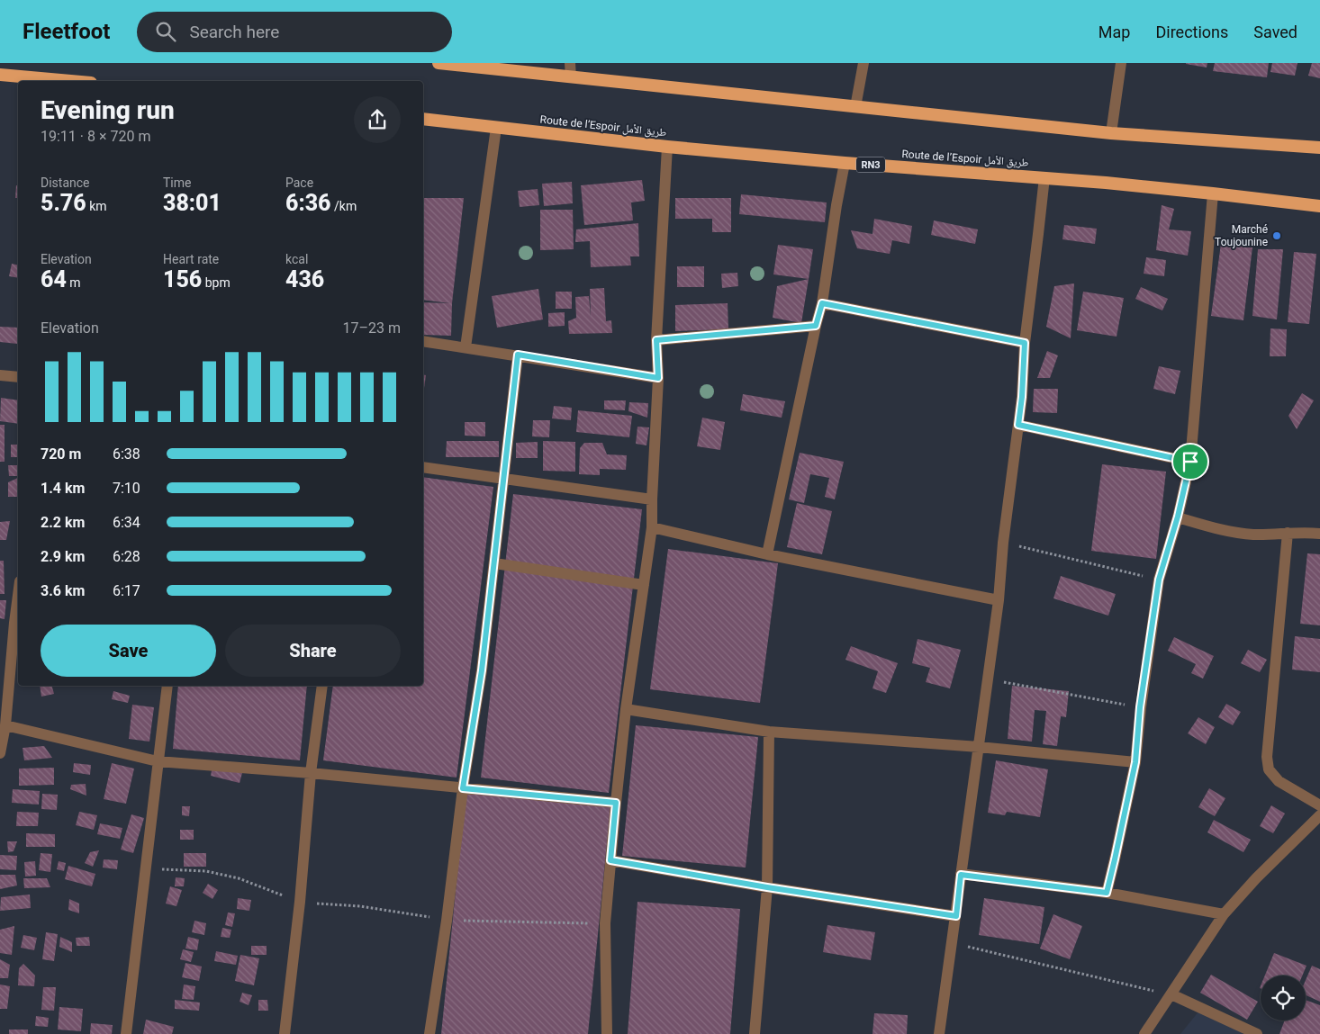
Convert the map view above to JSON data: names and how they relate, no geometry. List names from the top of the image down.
{
  "streets": {
    "highway": ["Route de l’Espoir طريق الأمل", "RN3"]
  },
  "places": ["Marché Toujounine"],
  "page": {
    "header": "Fleetfoot",
    "search": "Search here",
    "nav": ["Map", "Directions", "Saved"],
    "heading": ["Evening run", "19:11 · 8 × 720 m"],
    "stats": [
      ["Distance", "5.76 km"],
      ["Time", "38:01"],
      ["Pace", "6:36 /km"],
      ["Elevation", "64 m"],
      ["Heart rate", "156 bpm"],
      ["kcal", "436"]
    ],
    "chart": ["Elevation", "17–23 m"],
    "list": [
      {
        "name": "720 m",
        "note": "6:38"
      },
      {
        "name": "1.4 km",
        "note": "7:10"
      },
      {
        "name": "2.2 km",
        "note": "6:34"
      },
      {
        "name": "2.9 km",
        "note": "6:28"
      },
      {
        "name": "3.6 km",
        "note": "6:17"
      }
    ],
    "buttons": ["Save", "Share"]
  }
}
